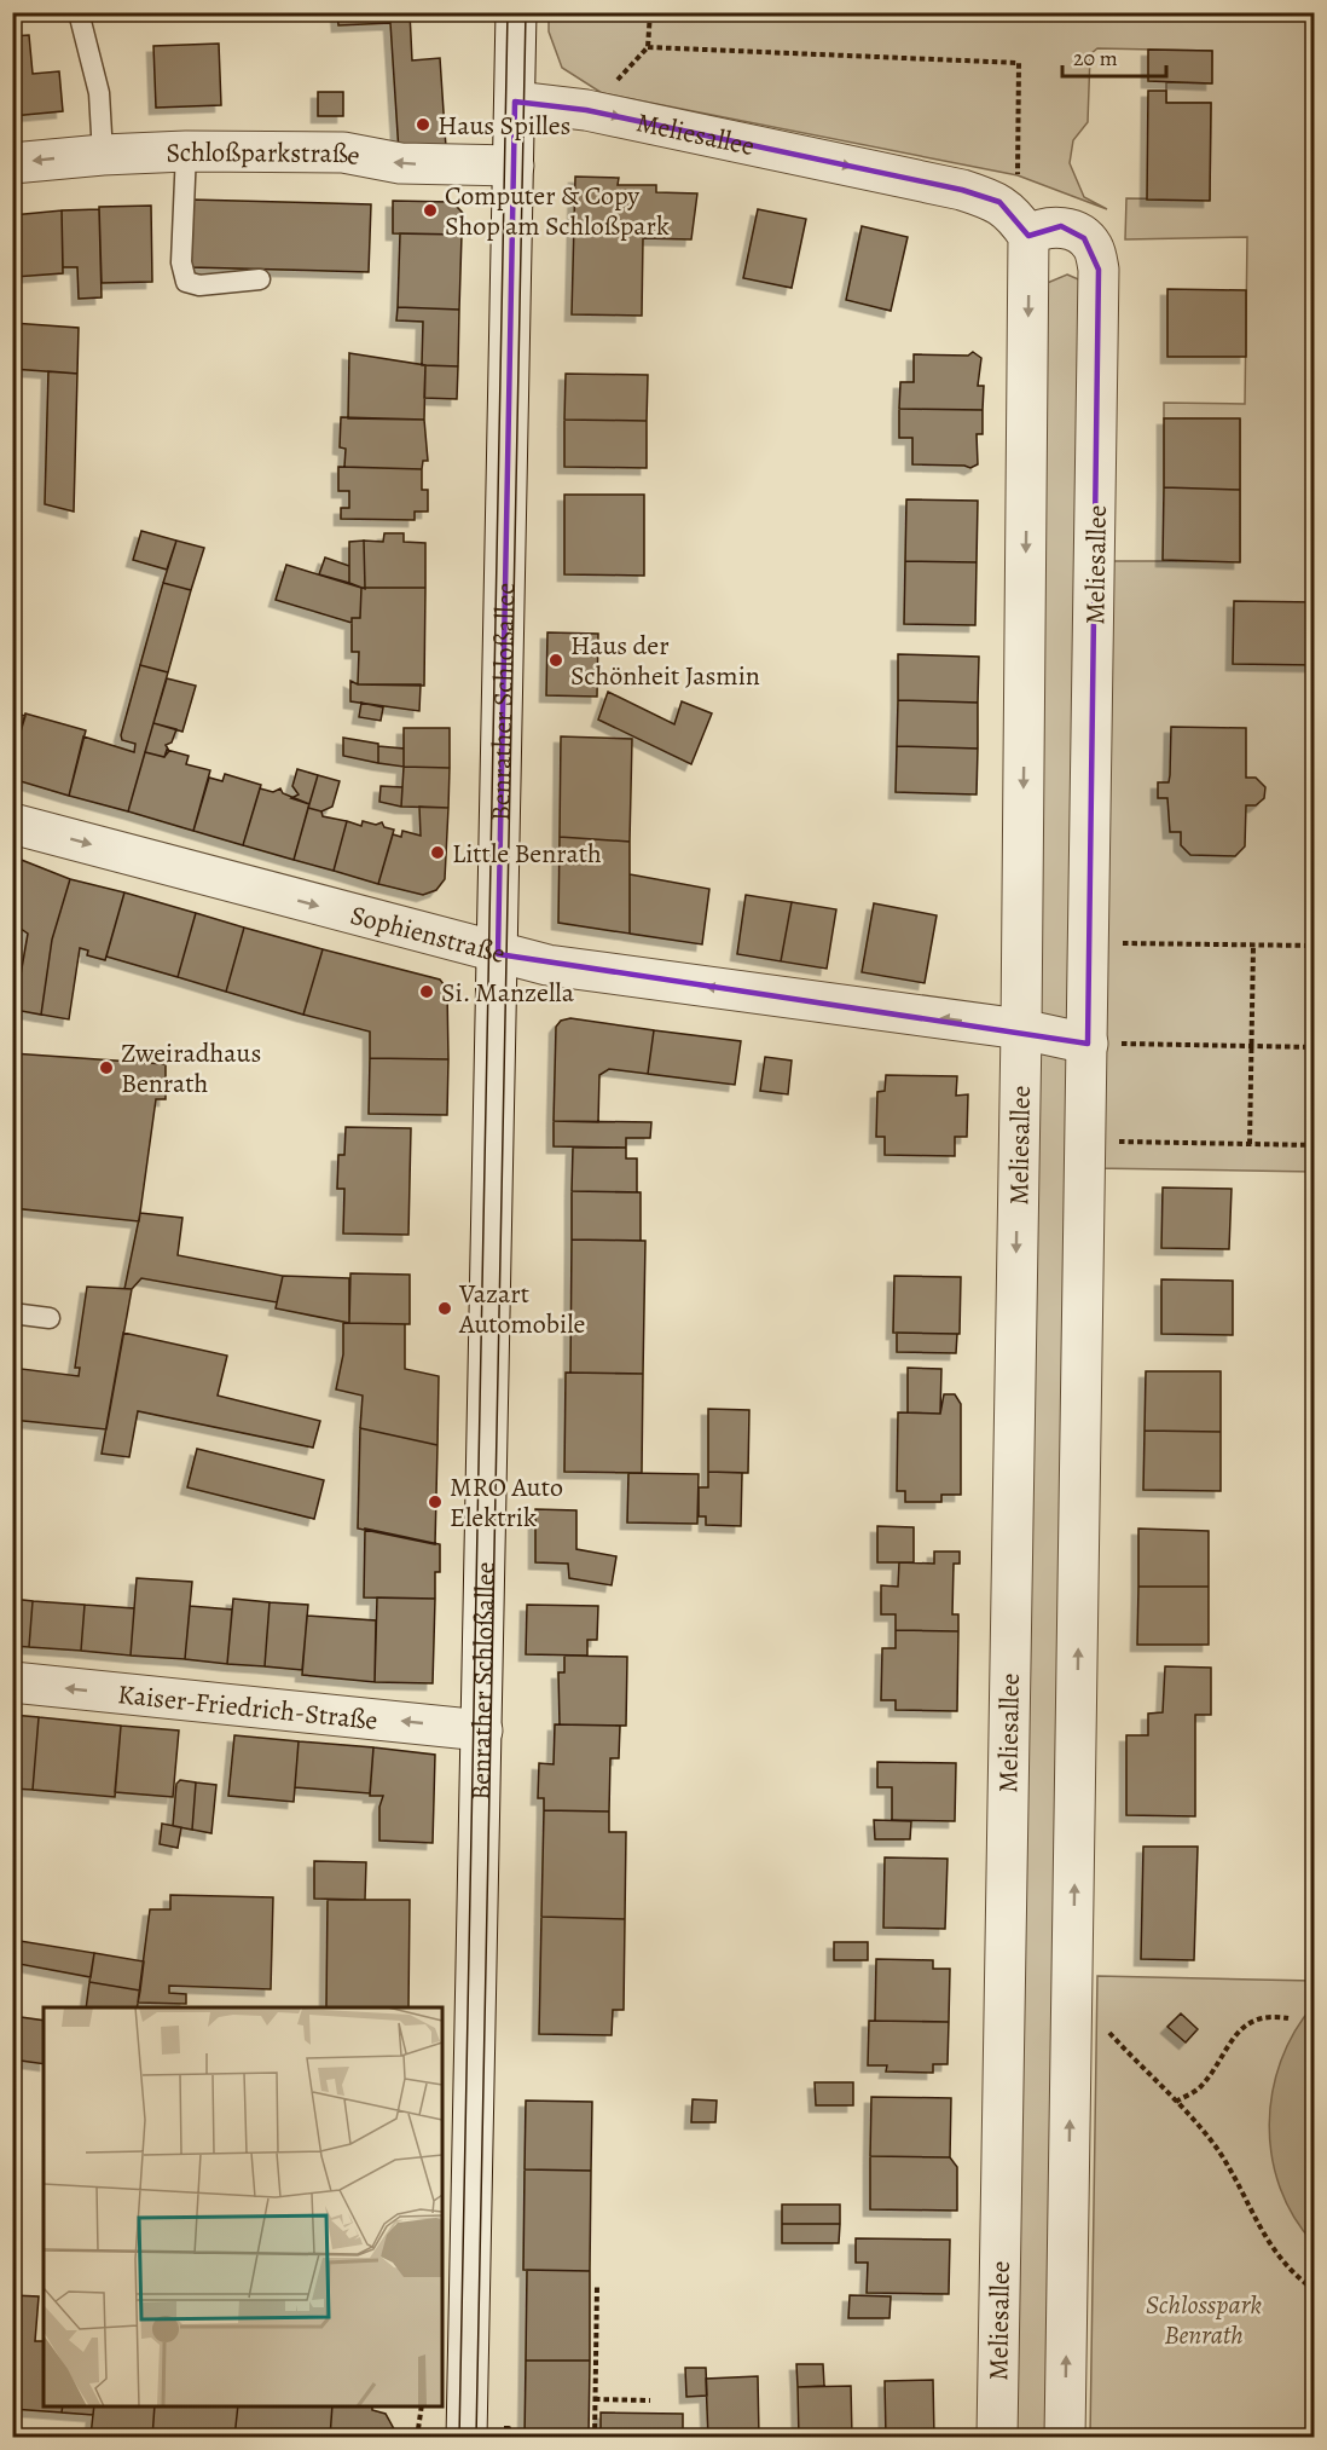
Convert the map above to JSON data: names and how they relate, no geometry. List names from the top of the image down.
{
  "streets": {
    "street": [
      "Meliesallee",
      "Schloßparkstraße",
      "Benrather Schloßallee",
      "Sophienstraße",
      "Kaiser-Friedrich-Straße"
    ]
  },
  "crossings": [
    ["Meliesallee", "Benrather Schloßallee"],
    ["Meliesallee", "Sophienstraße"],
    ["Schloßparkstraße", "Benrather Schloßallee"],
    ["Benrather Schloßallee", "Sophienstraße"],
    ["Benrather Schloßallee", "Kaiser-Friedrich-Straße"]
  ],
  "one_way": ["Schloßparkstraße", "Kaiser-Friedrich-Straße"],
  "parks": ["Schlosspark Benrath"],
  "places": [
    "Haus Spilles",
    "Computer & Copy Shop am Schloßpark",
    "Haus der Schönheit Jasmin",
    "Little Benrath",
    "Si. Manzella",
    "Zweiradhaus Benrath",
    "Vazart Automobile",
    "MRO Auto Elektrik"
  ],
  "scale_bar": "20 m"
}
